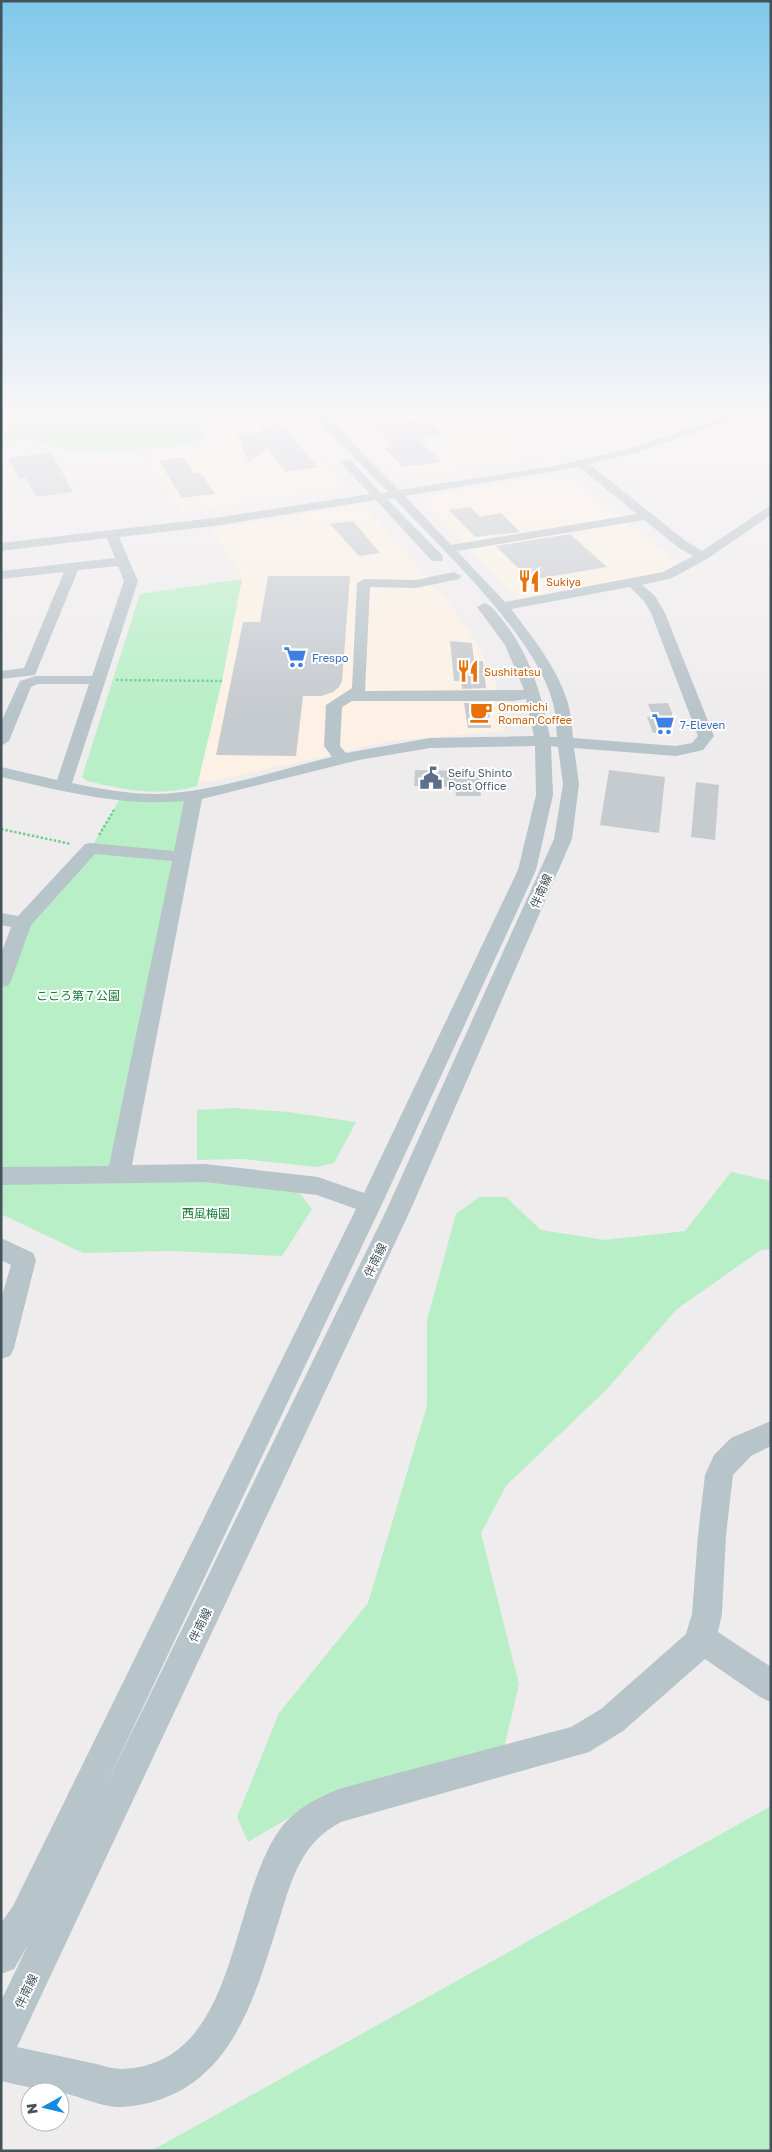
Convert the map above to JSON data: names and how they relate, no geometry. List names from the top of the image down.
{
  "streets": {
    "street": ["伴南線"]
  },
  "parks": ["こころ第７公園", "西風梅園"],
  "places": {
    "restaurant": ["Sukiya", "Sushitatsu"],
    "supermarket": ["Frespo", "7-Eleven"],
    "cafe": ["Onomichi Roman Coffee"],
    "public building": ["Seifu Shinto Post Office"]
  },
  "north": "left"
}
